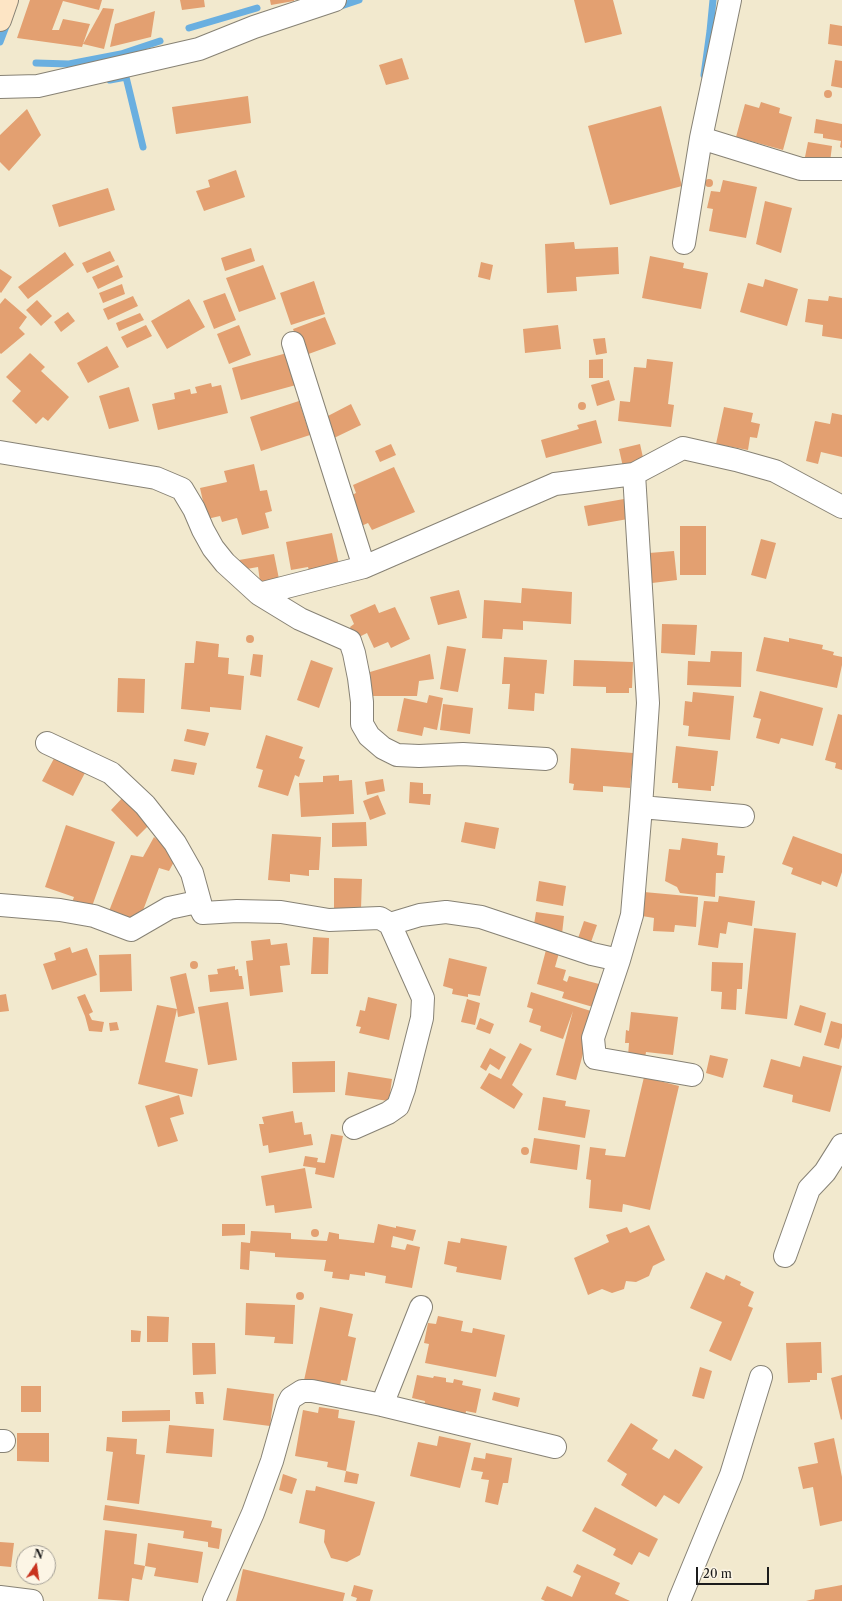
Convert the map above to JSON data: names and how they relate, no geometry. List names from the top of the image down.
{
  "scale_bar": "20 m",
  "north": "top"
}
